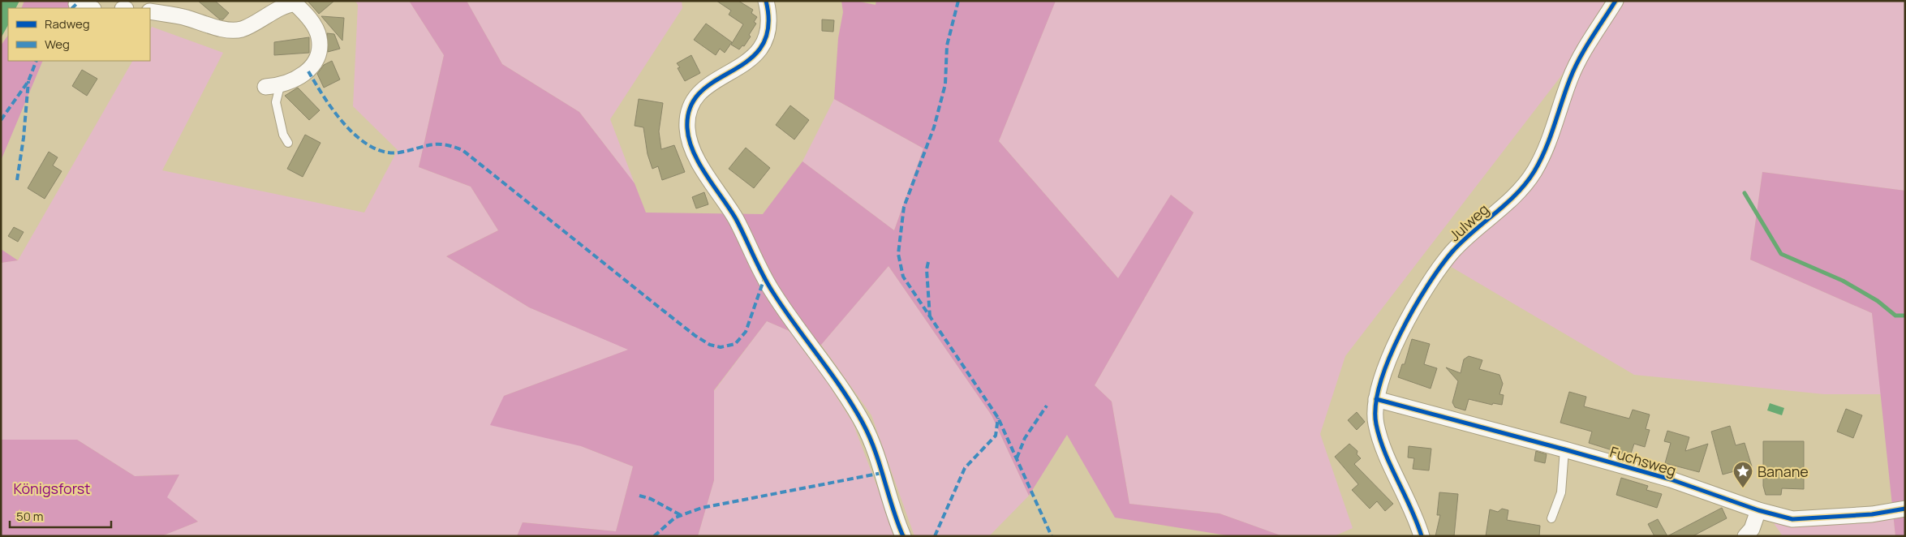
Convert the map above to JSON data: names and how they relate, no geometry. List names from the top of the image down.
{
  "streets": {
    "street": ["Julweg", "Fuchsweg"]
  },
  "crossings": [
    ["Julweg", "Fuchsweg"]
  ],
  "parks": ["Königsforst"],
  "places": {
    "place": ["Banane"]
  },
  "legend": ["Radweg", "Weg"],
  "scale_bar": "50 m"
}
